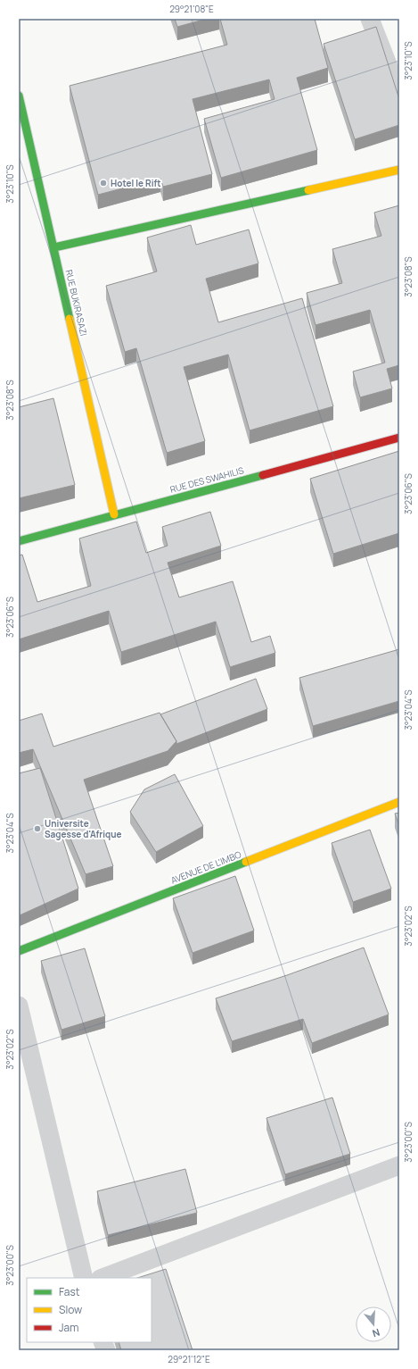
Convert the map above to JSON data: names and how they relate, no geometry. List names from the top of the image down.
{
  "streets": {
    "street": ["RUE BUKIRASAZI", "RUE DES SWAHILIS", "AVENUE DE L'IMBO"]
  },
  "crossings": [
    ["RUE BUKIRASAZI", "RUE DES SWAHILIS"]
  ],
  "places": ["Hotel le Rift", "Universite Sagesse d'Afrique"],
  "legend": ["Fast", "Slow", "Jam"],
  "north": "bottom",
  "coordinates": [
    "29°21'08\"E",
    "3°23'10\"S",
    "3°23'08\"S",
    "3°23'06\"S",
    "3°23'04\"S",
    "3°23'02\"S",
    "3°23'00\"S",
    "29°21'12\"E"
  ]
}
